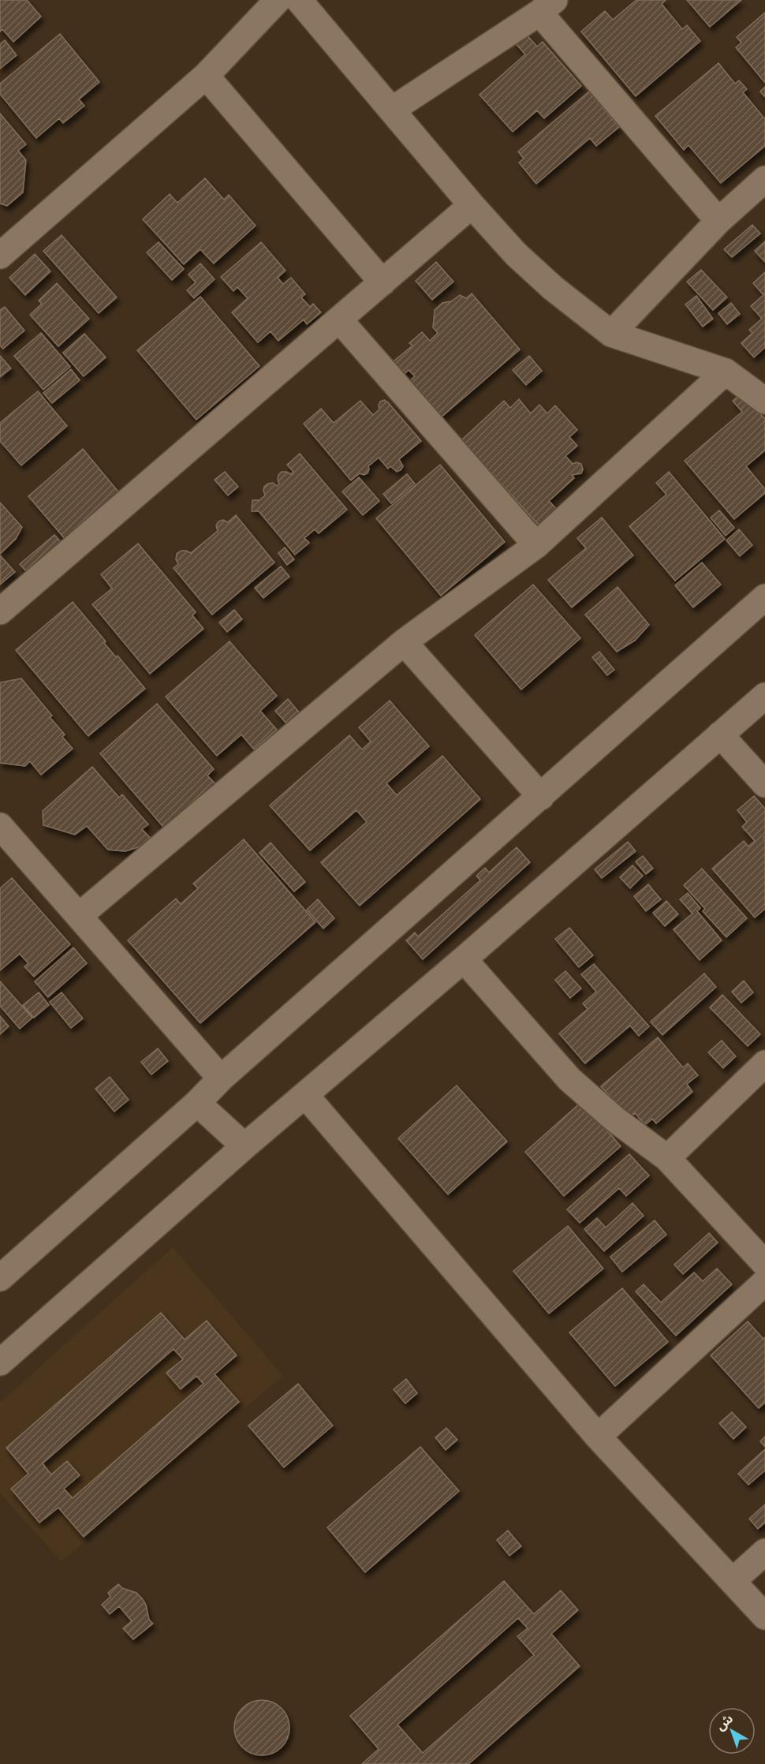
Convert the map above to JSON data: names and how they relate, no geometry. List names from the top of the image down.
{
  "north": "top left"
}
